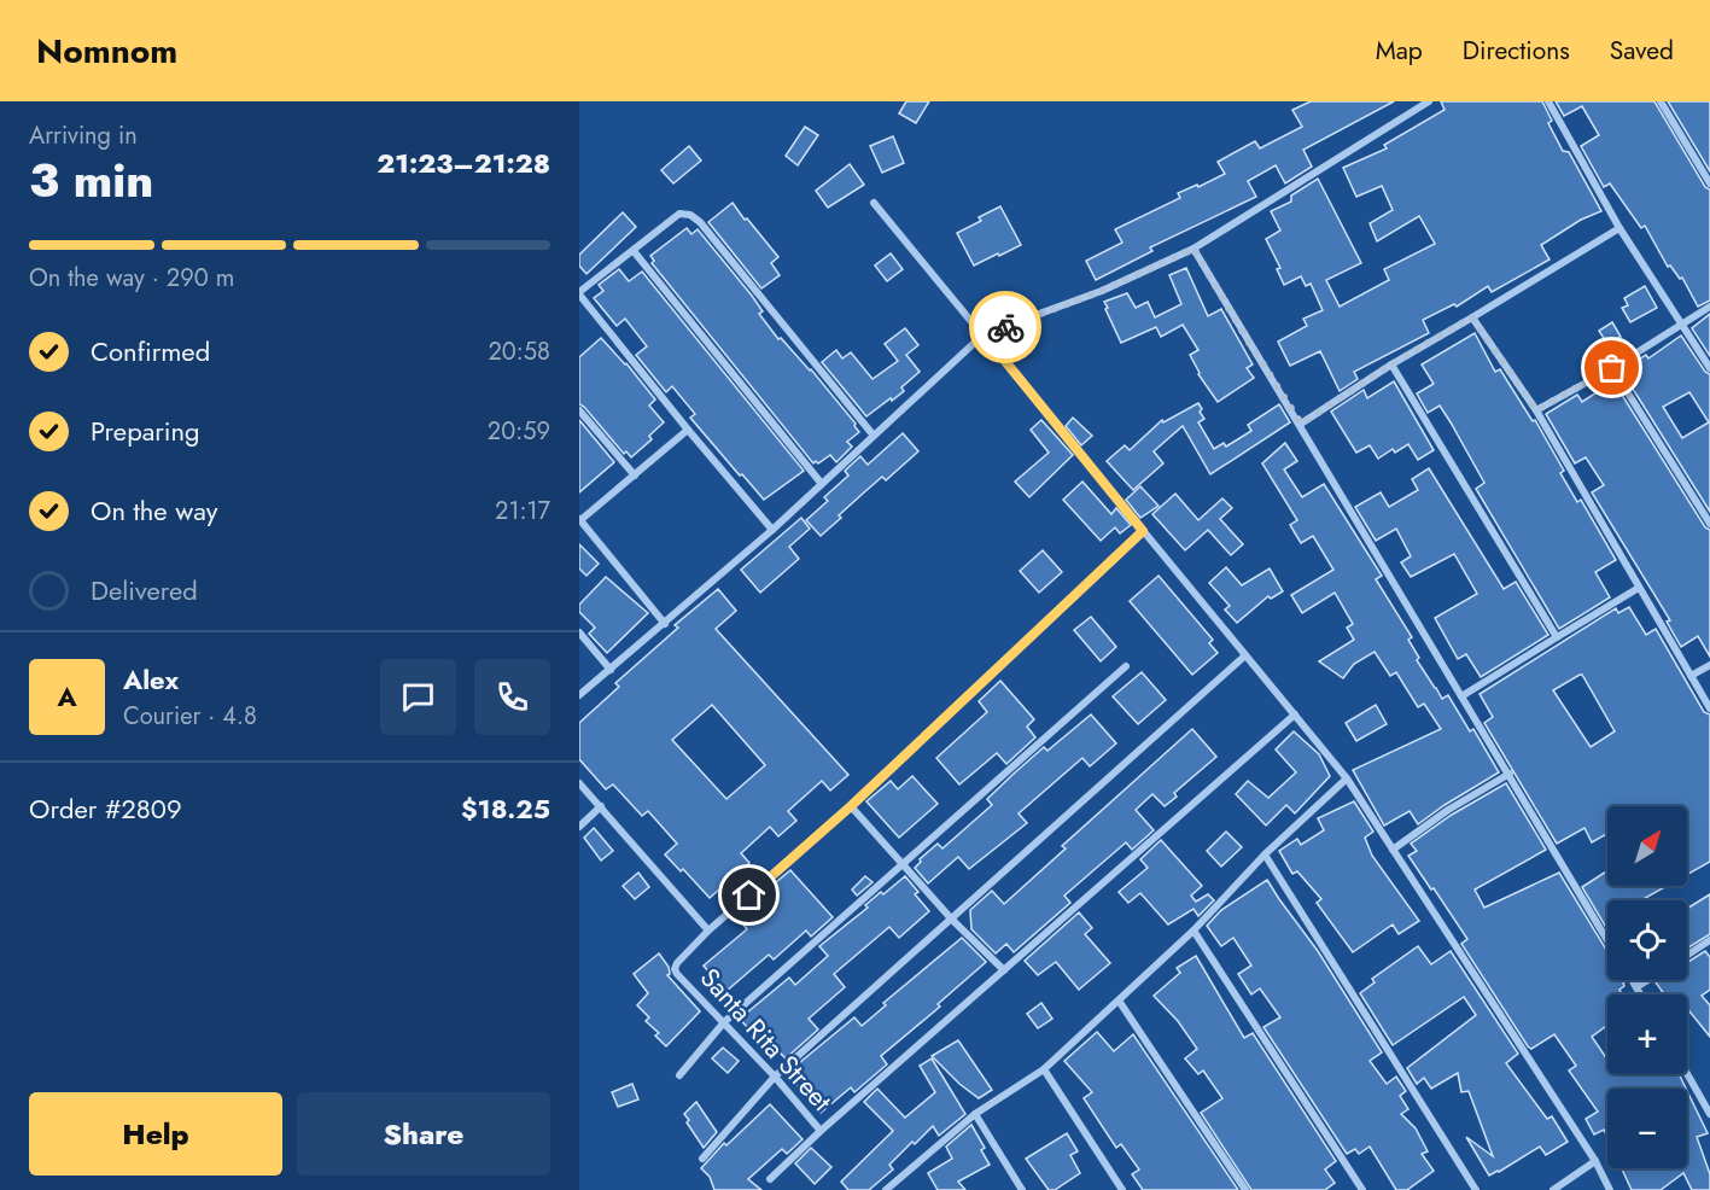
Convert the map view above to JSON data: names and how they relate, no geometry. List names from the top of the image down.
{
  "streets": {
    "street": ["Santa Rita Street"]
  },
  "north": "top right",
  "page": {
    "header": "Nomnom",
    "nav": ["Map", "Directions", "Saved"],
    "heading": ["3 min", "Arriving in", "21:23–21:28"],
    "panel": [
      "Alex",
      "Courier · 4.8",
      "Order #2809",
      "$18.25"
    ],
    "bar": "On the way · 290 m",
    "list": [
      ["Confirmed", "20:58"],
      ["Preparing", "20:59"],
      ["On the way", "21:17"],
      "Delivered"
    ],
    "round": "A",
    "map_buttons": ["+", "−"],
    "buttons": ["Help", "Share"]
  }
}
